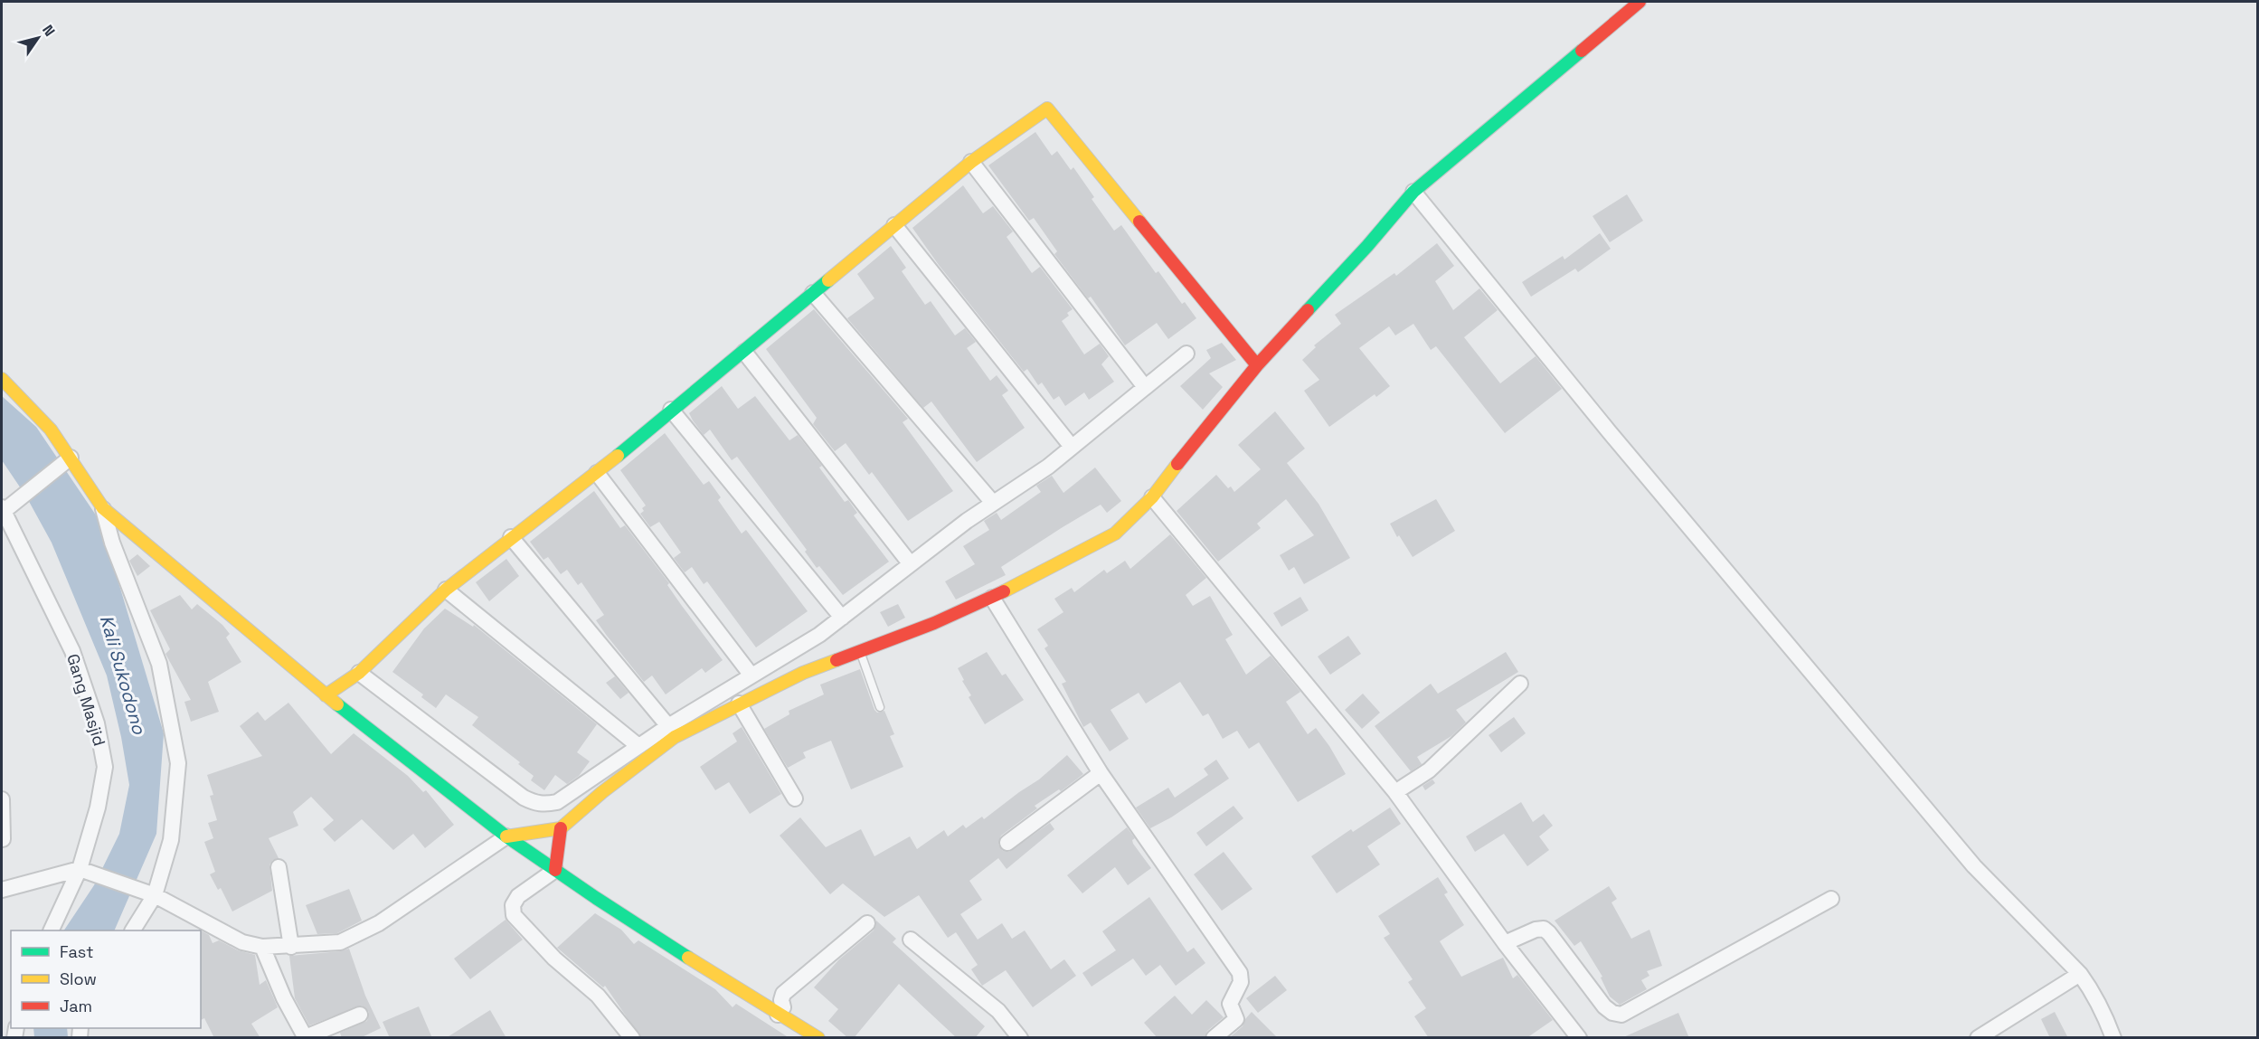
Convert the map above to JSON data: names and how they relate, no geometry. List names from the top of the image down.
{
  "streets": {
    "street": ["Gang Masjid"]
  },
  "water": ["Kali Sukodono"],
  "legend": ["Fast", "Slow", "Jam"],
  "north": "top right"
}
